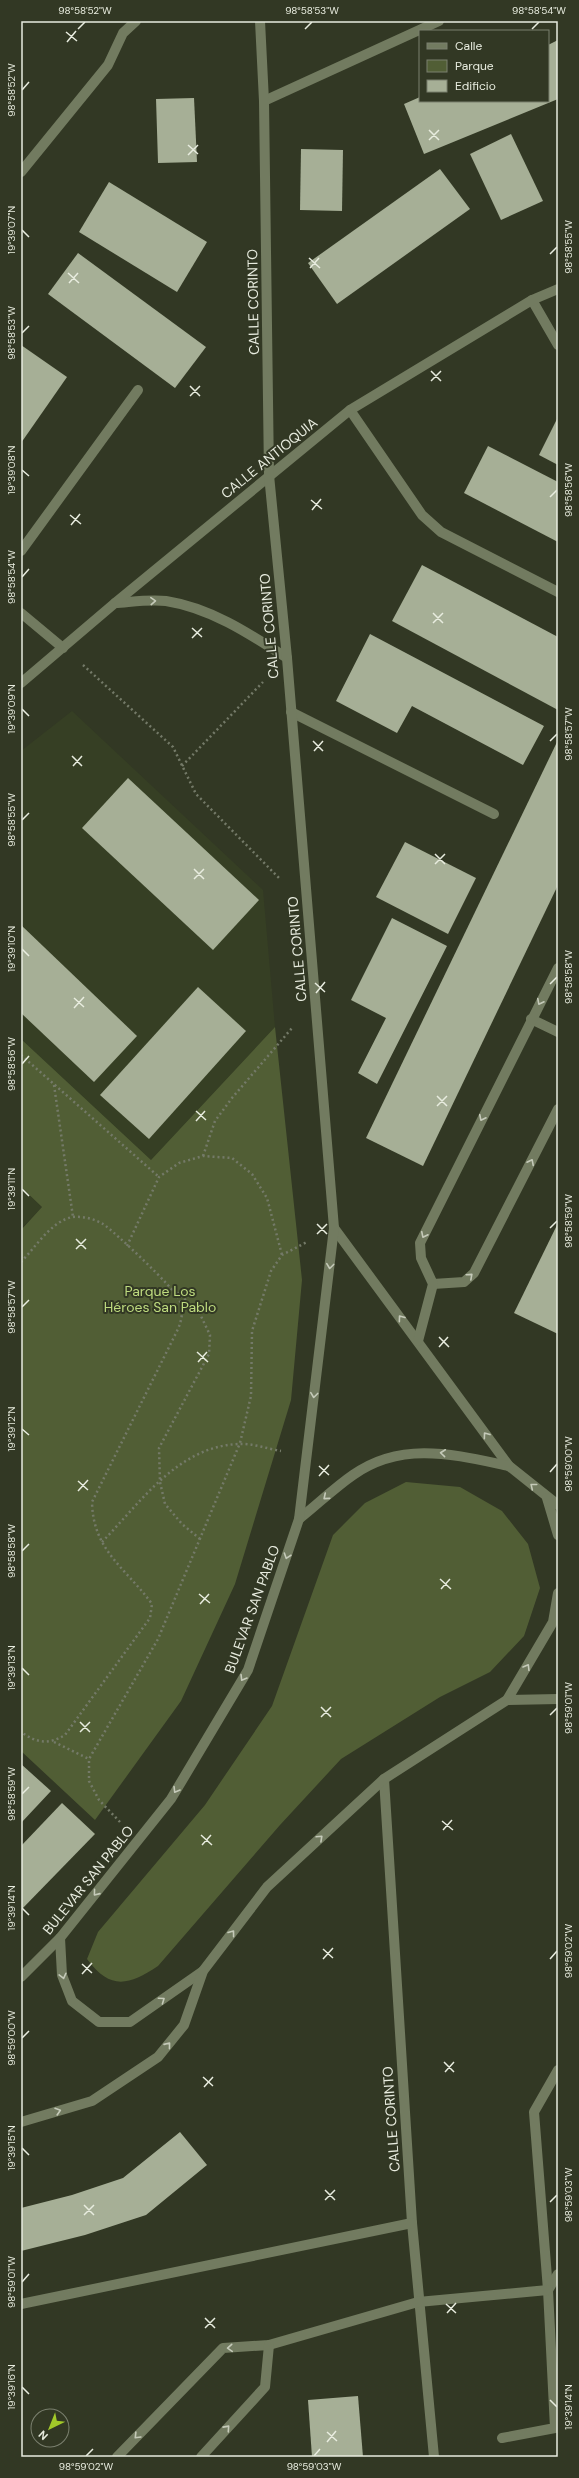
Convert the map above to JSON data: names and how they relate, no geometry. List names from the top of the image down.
{
  "streets": {
    "street": ["CALLE CORINTO", "CALLE ANTIOQUIA", "BULEVAR SAN PABLO"]
  },
  "crossings": [
    ["CALLE CORINTO", "CALLE ANTIOQUIA"],
    ["CALLE CORINTO", "BULEVAR SAN PABLO"]
  ],
  "one_way": ["BULEVAR SAN PABLO"],
  "parks": ["Parque Los Héroes San Pablo"],
  "legend": ["Calle", "Parque", "Edificio"],
  "north": "bottom left",
  "coordinates": [
    "98°58'52\"W",
    "98°58'53\"W",
    "98°58'54\"W",
    "19°39'07\"N",
    "98°58'55\"W",
    "19°39'08\"N",
    "98°58'56\"W",
    "19°39'09\"N",
    "98°58'57\"W",
    "19°39'10\"N",
    "98°58'58\"W",
    "19°39'11\"N",
    "98°58'59\"W",
    "19°39'12\"N",
    "98°59'00\"W",
    "19°39'13\"N",
    "98°59'01\"W",
    "19°39'14\"N",
    "98°59'02\"W",
    "19°39'15\"N",
    "98°59'03\"W",
    "19°39'16\"N"
  ]
}
